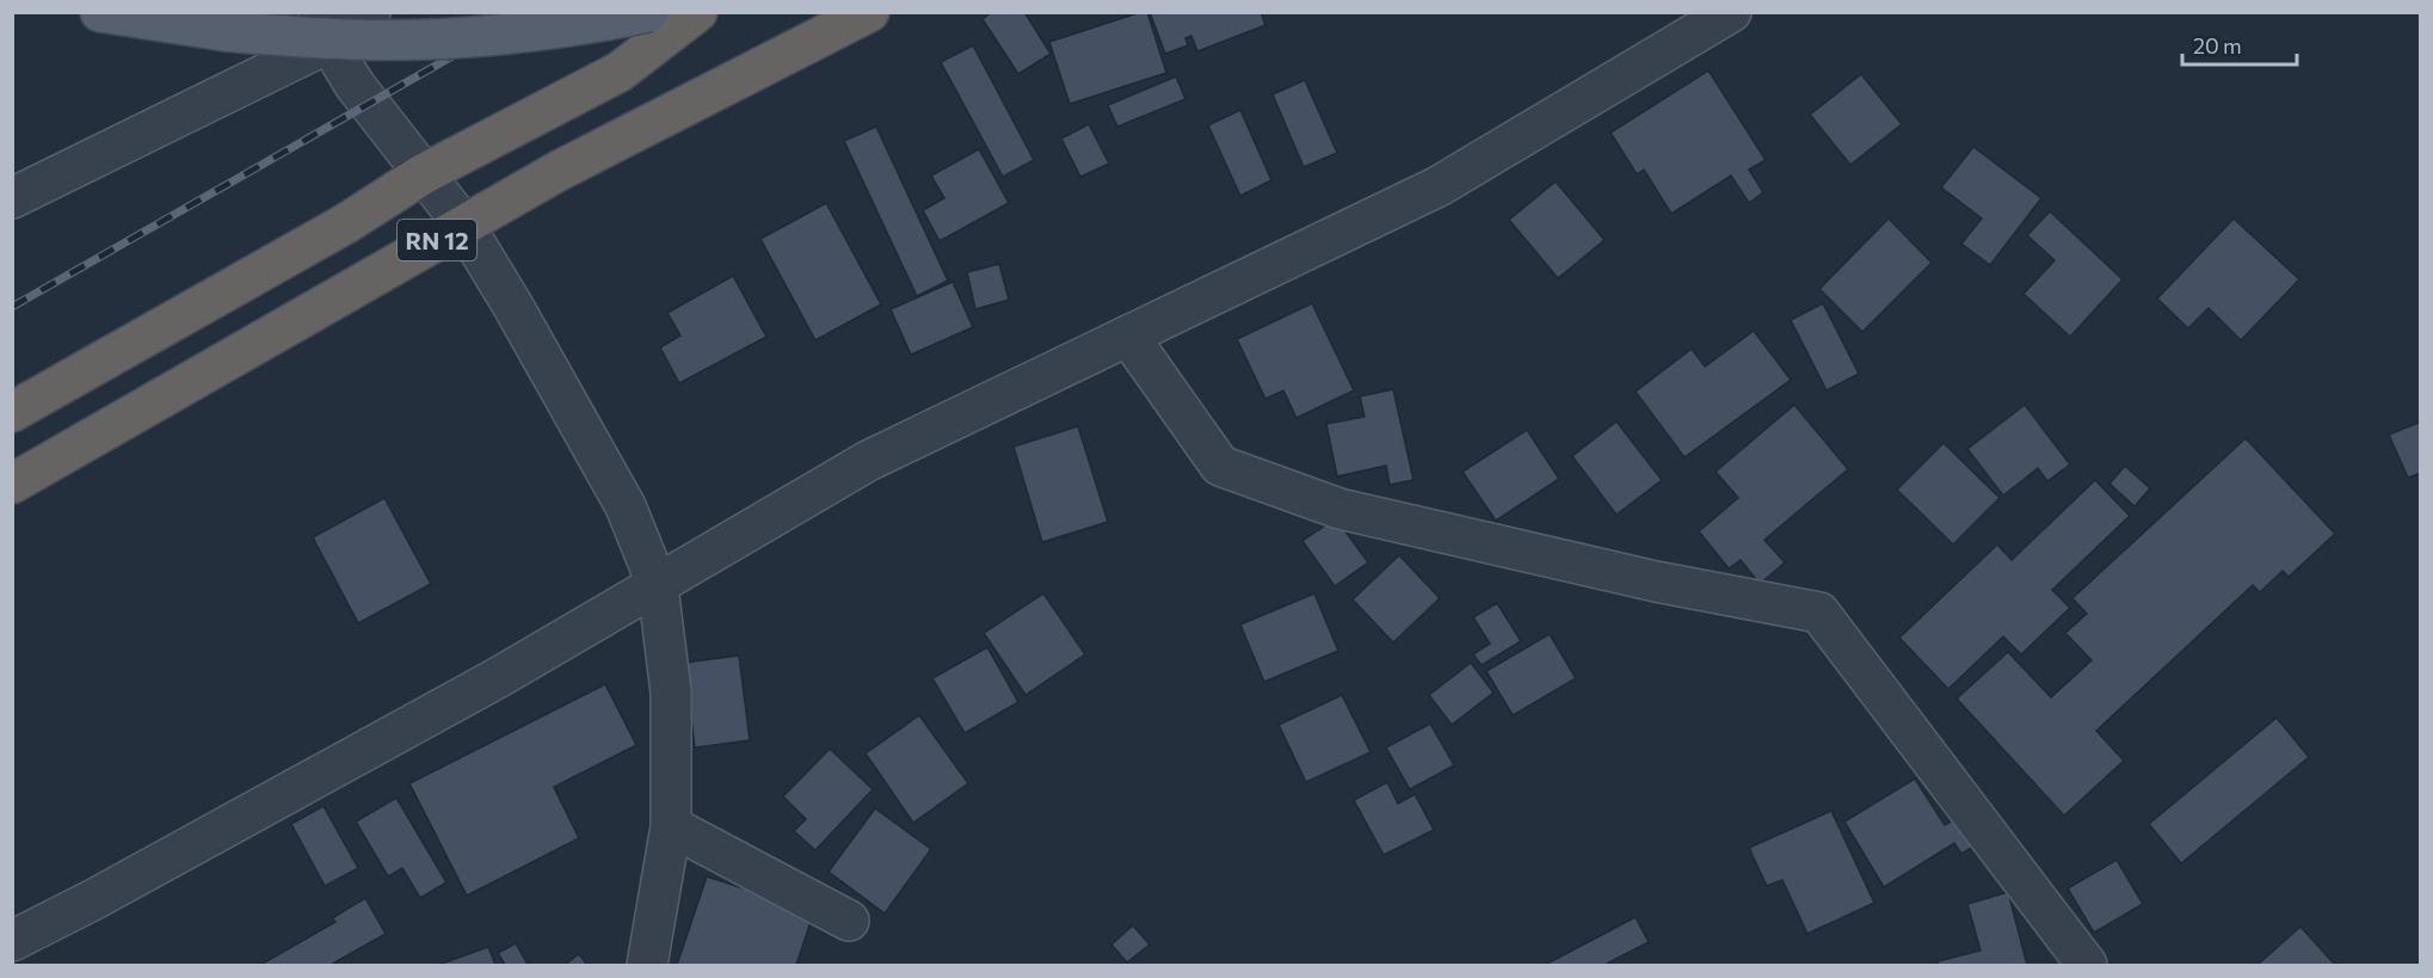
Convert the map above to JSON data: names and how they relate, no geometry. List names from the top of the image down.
{
  "streets": {
    "highway": ["RN 12"]
  },
  "scale_bar": "20 m"
}
